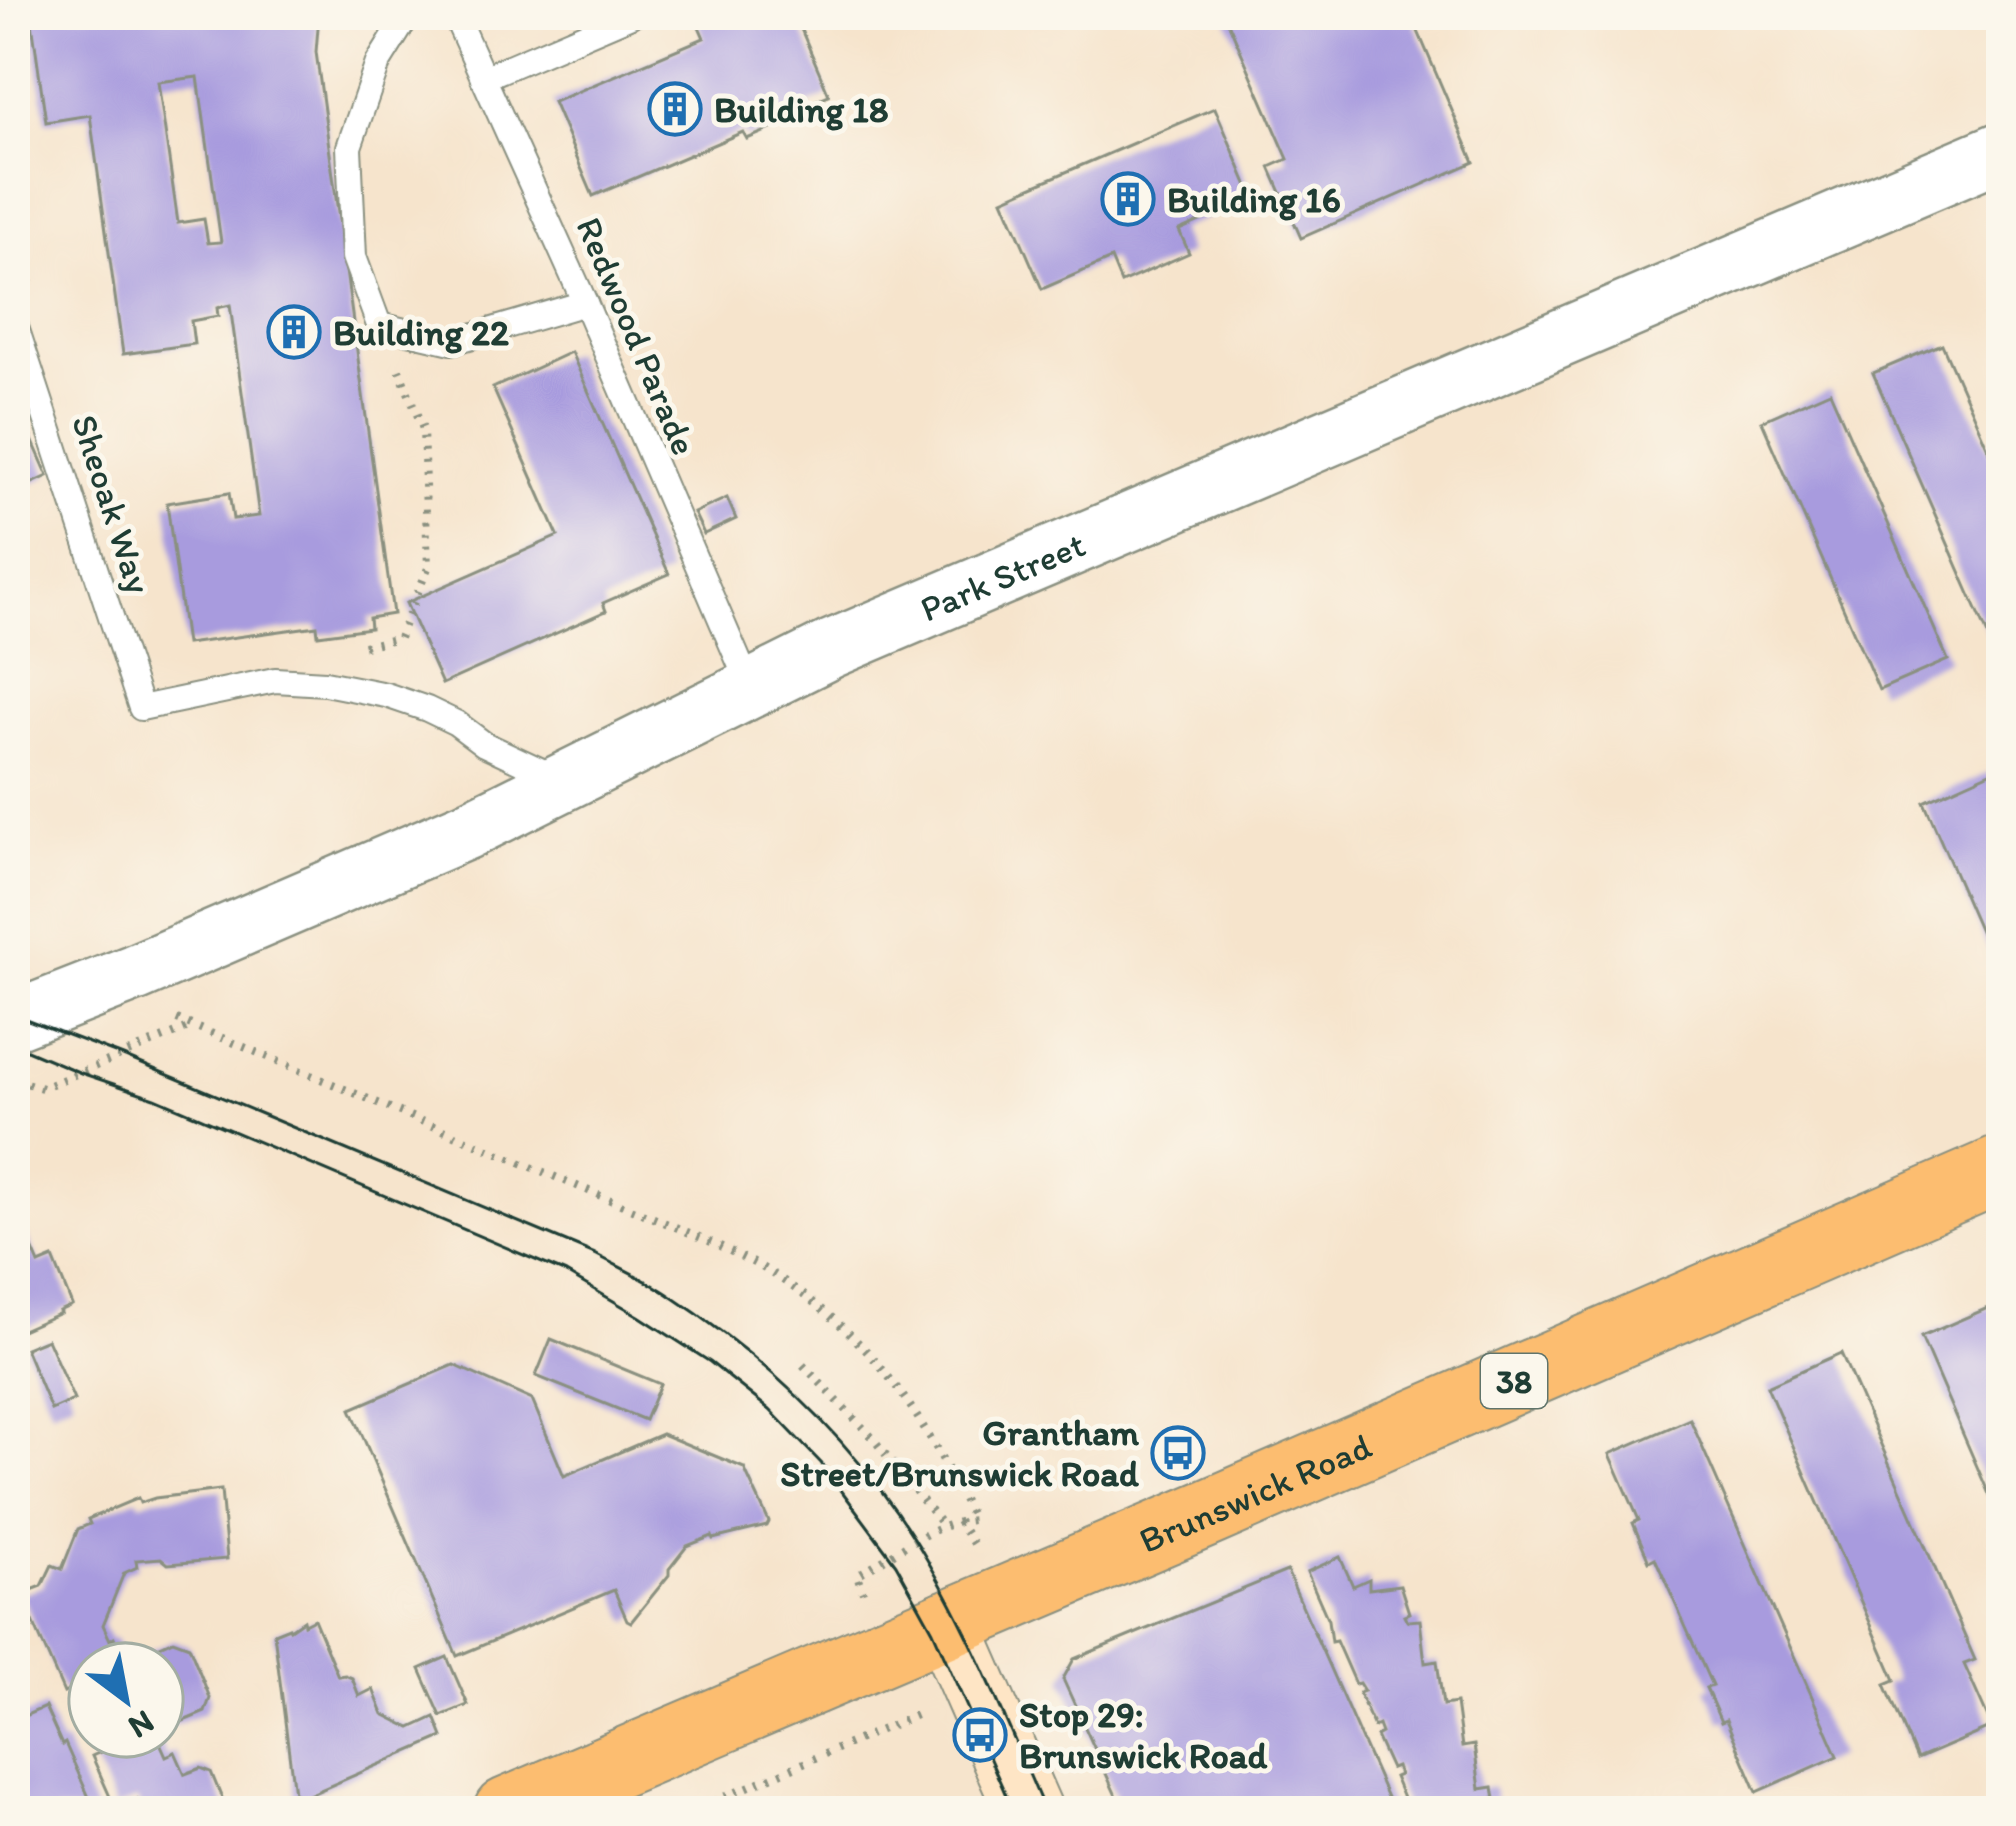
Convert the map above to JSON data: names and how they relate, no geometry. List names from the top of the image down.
{
  "streets": {
    "main road": ["38", "Brunswick Road"],
    "street": ["Park Street"],
    "lane": ["Redwood Parade", "Sheoak Way"]
  },
  "crossings": [
    ["Redwood Parade", "Park Street"],
    ["Sheoak Way", "Park Street"]
  ],
  "places": {
    "building": ["Building 18", "Building 16", "Building 22"],
    "bus stop": ["Grantham Street/Brunswick Road", "Stop 29: Brunswick Road"]
  },
  "north": "bottom right"
}
